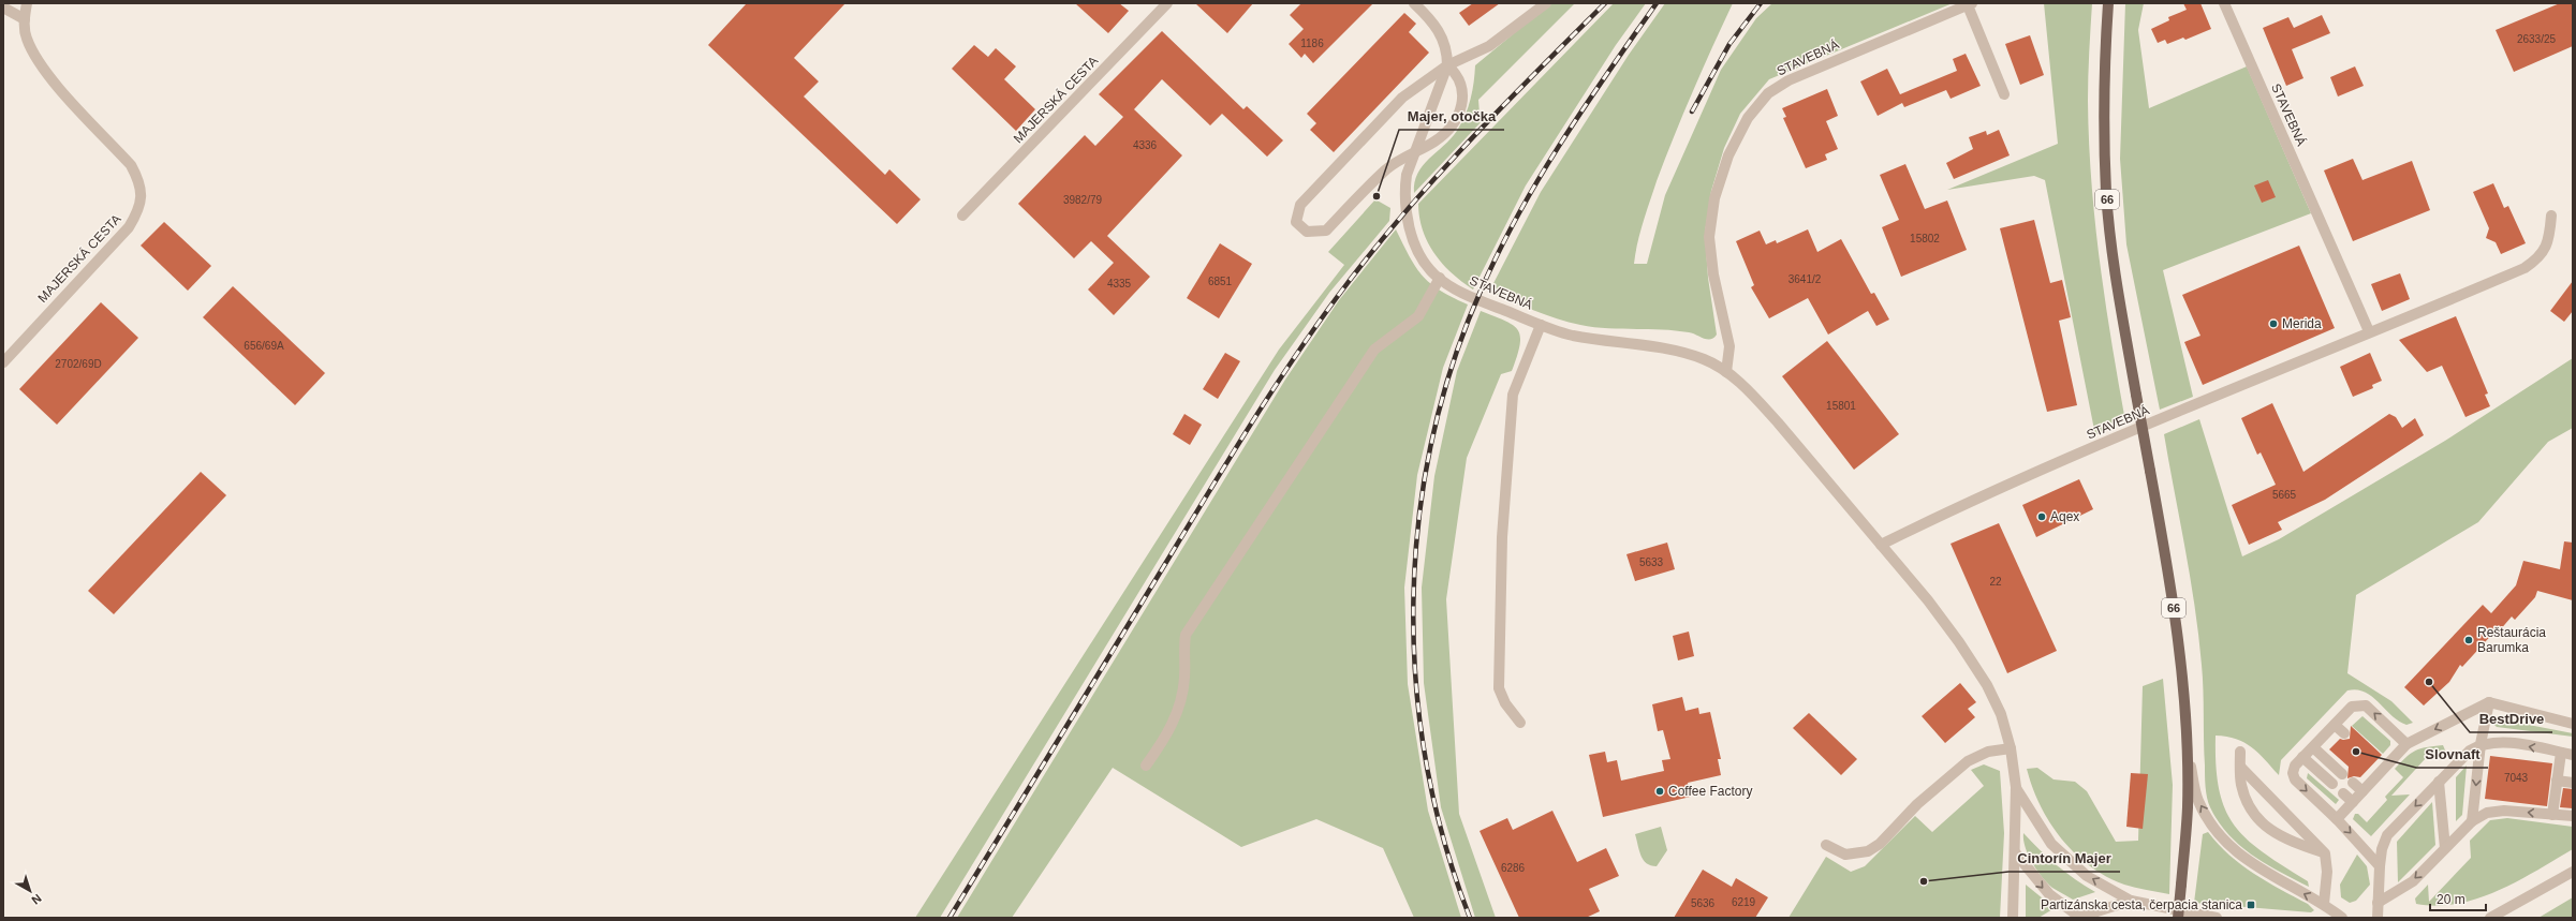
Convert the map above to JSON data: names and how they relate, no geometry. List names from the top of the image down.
{
  "streets": {
    "main road": ["66"],
    "street": ["STAVEBNÁ", "MAJERSKÁ CESTA"]
  },
  "places": {
    "other": [
      "Majer, otočka",
      "Merida",
      "Aqex",
      "Reštaurácia Barumka",
      "BestDrive",
      "Slovnaft",
      "Coffee Factory",
      "Cintorín Majer"
    ],
    "transit": ["Partizánska cesta, čerpacia stanica"]
  },
  "house_numbers": [
    "2633/25",
    "1186",
    "4336",
    "3982/79",
    "15802",
    "3641/2",
    "6851",
    "4335",
    "656/69A",
    "2702/69D",
    "15801",
    "5665",
    "5633",
    "22",
    "7043",
    "6286",
    "6219",
    "5636"
  ],
  "scale_bar": "20 m",
  "north": "bottom right"
}
